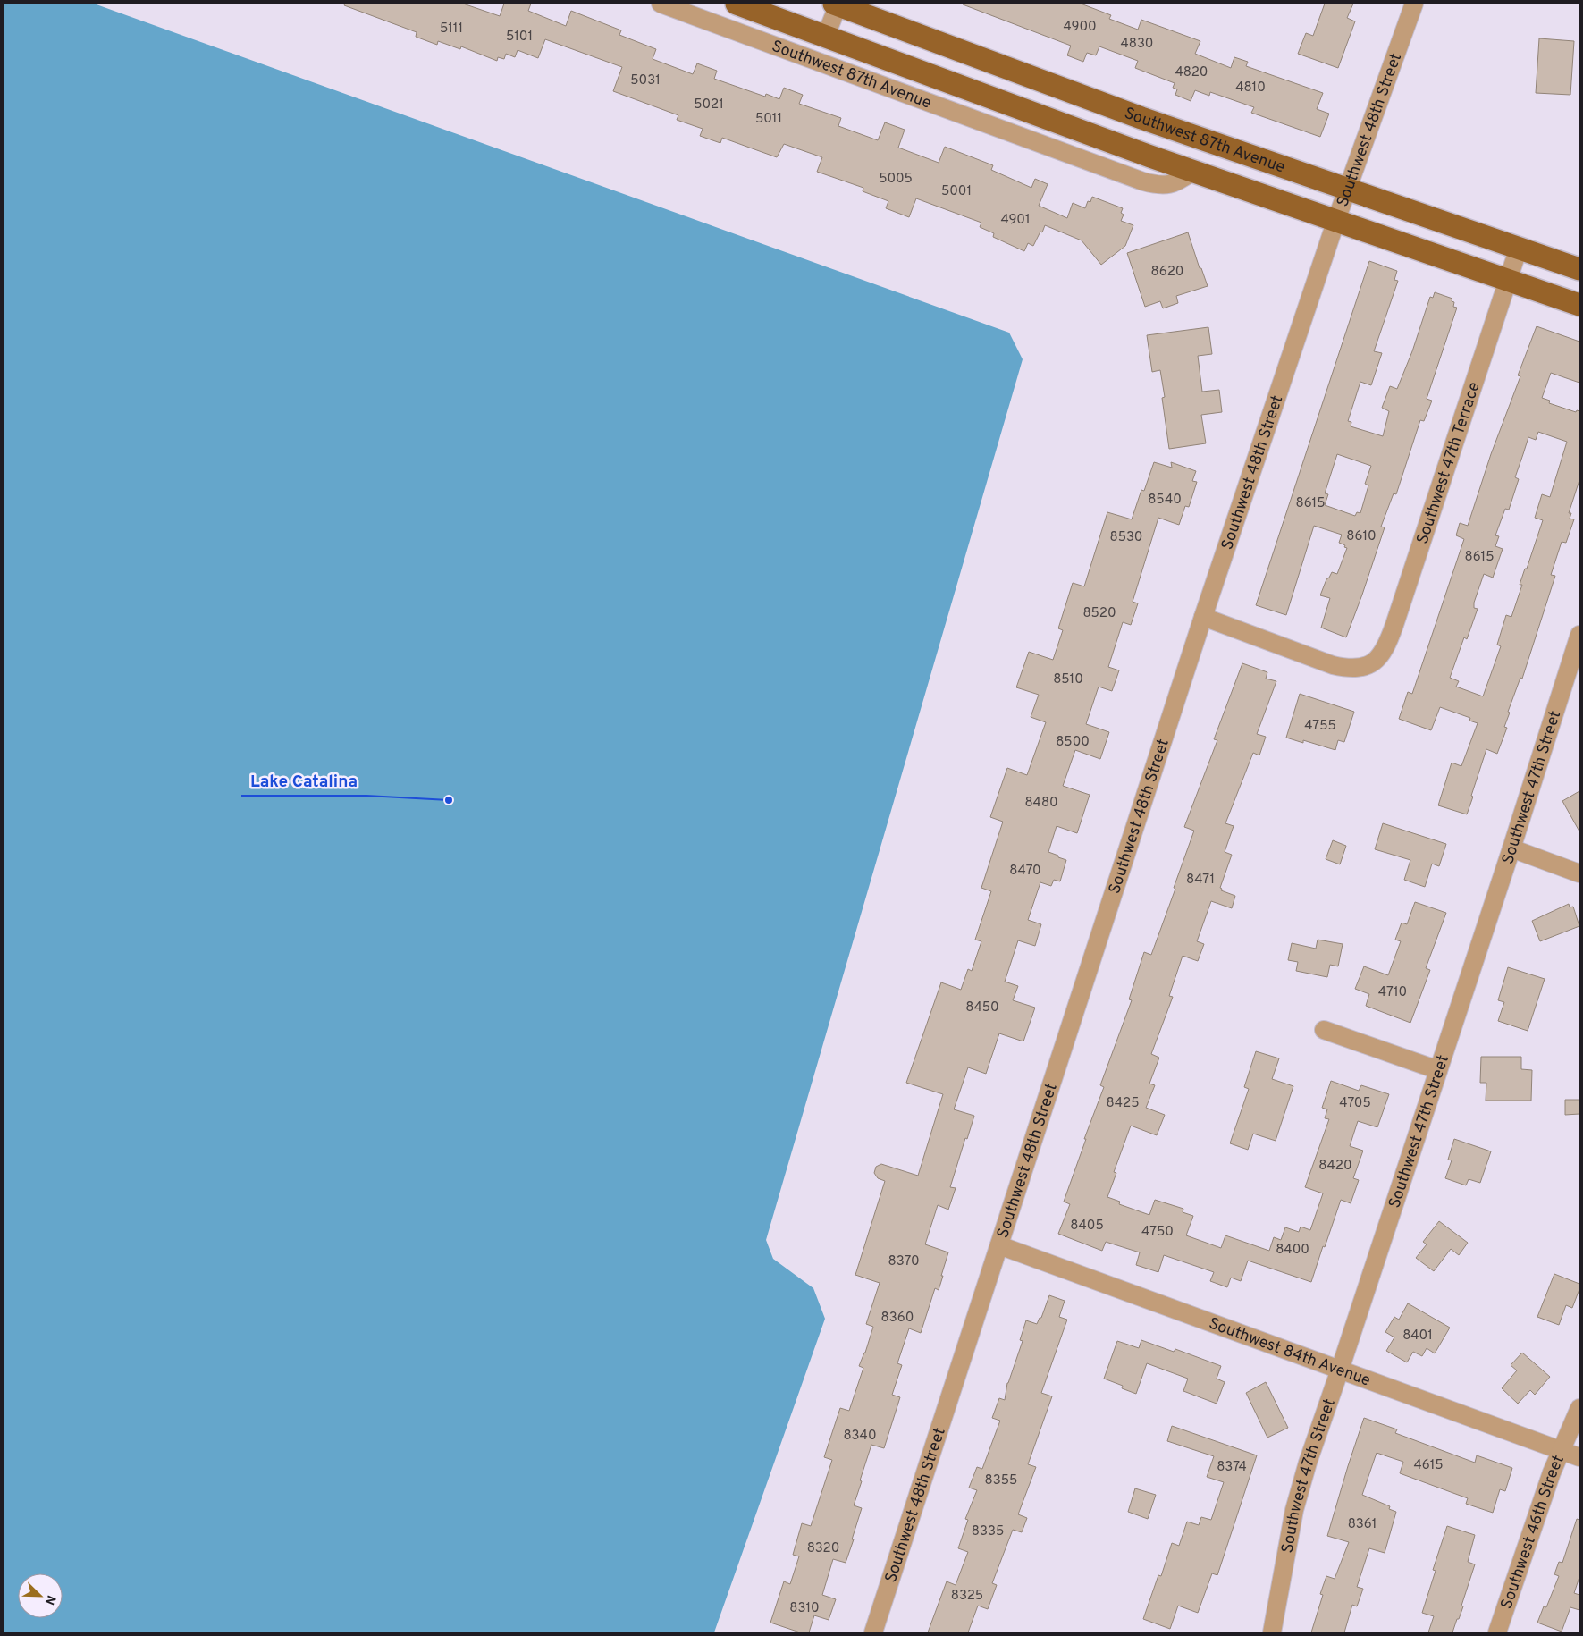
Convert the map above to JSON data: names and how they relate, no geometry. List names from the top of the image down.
{
  "streets": {
    "main road": ["Southwest 87th Avenue"],
    "street": [
      "Southwest 48th Street",
      "Southwest 47th Terrace",
      "Southwest 47th Street",
      "Southwest 84th Avenue",
      "Southwest 46th Street"
    ]
  },
  "crossings": [
    ["Southwest 87th Avenue", "Southwest 48th Street"],
    ["Southwest 87th Avenue", "Southwest 47th Terrace"],
    ["Southwest 48th Street", "Southwest 47th Terrace"],
    ["Southwest 48th Street", "Southwest 84th Avenue"],
    ["Southwest 47th Street", "Southwest 84th Avenue"],
    ["Southwest 84th Avenue", "Southwest 46th Street"]
  ],
  "places": ["Lake Catalina"],
  "house_numbers": [
    "4900",
    "5111",
    "5101",
    "4830",
    "4820",
    "5031",
    "4810",
    "5021",
    "5011",
    "5005",
    "5001",
    "4901",
    "8620",
    "8540",
    "8615",
    "8610",
    "8530",
    "8615",
    "8520",
    "8510",
    "4755",
    "8500",
    "8480",
    "8470",
    "8471",
    "4710",
    "8450",
    "8425",
    "4705",
    "8420",
    "8405",
    "4750",
    "8400",
    "8370",
    "8360",
    "8401",
    "8340",
    "4615",
    "8374",
    "8355",
    "8361",
    "8335",
    "8320",
    "8325",
    "8310"
  ],
  "north": "bottom right"
}
